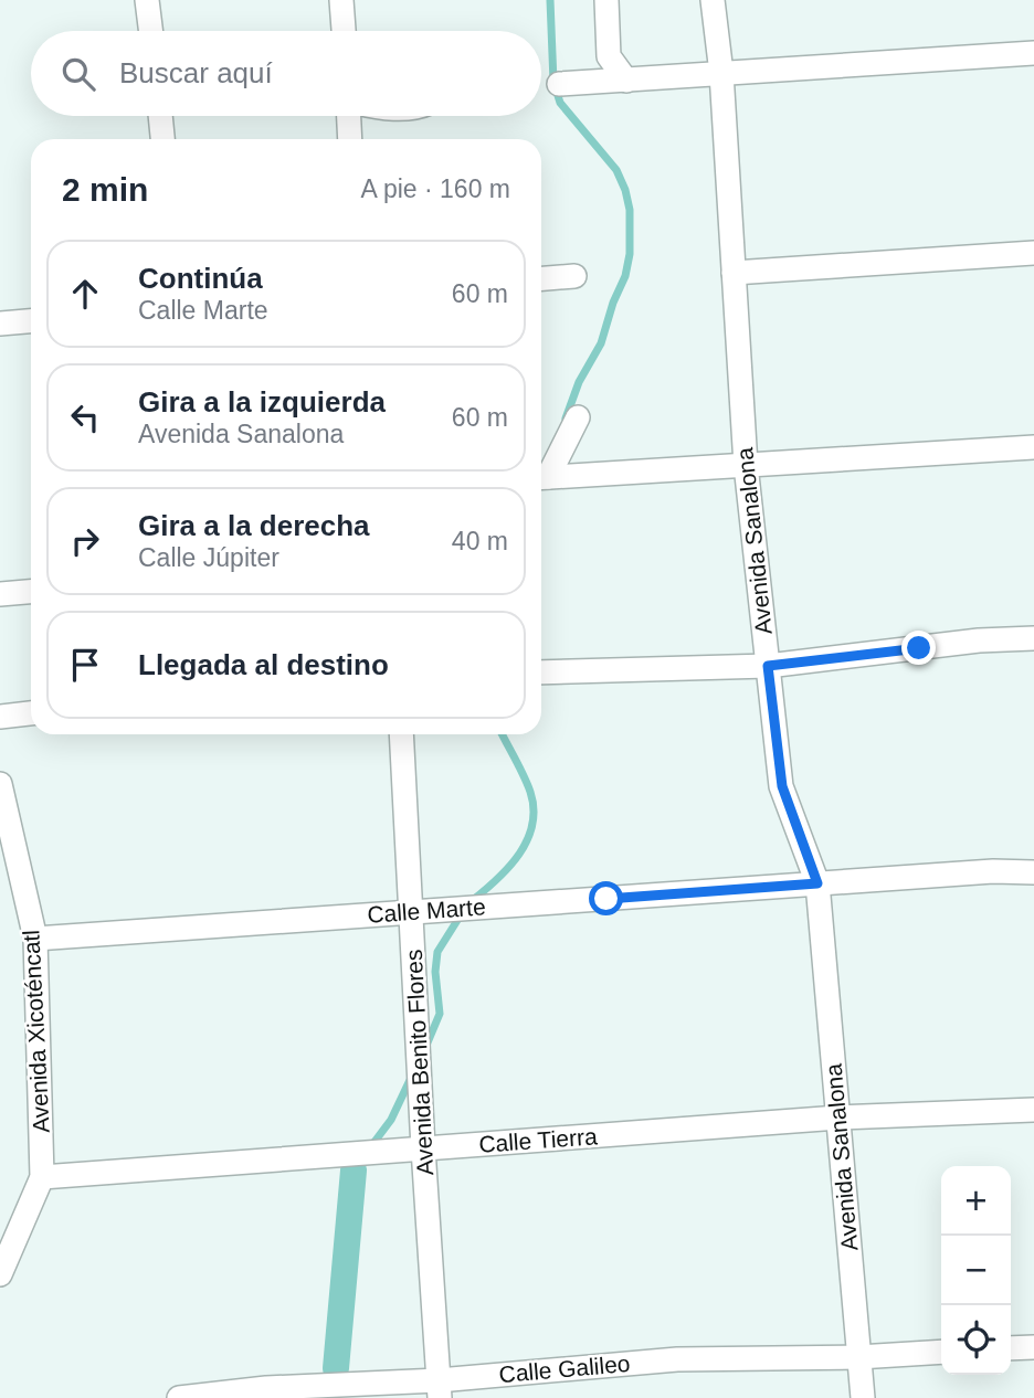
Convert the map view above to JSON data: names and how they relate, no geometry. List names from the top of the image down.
{
  "streets": {
    "street": [
      "Avenida Sanalona",
      "Calle Marte",
      "Avenida Xicoténcatl",
      "Avenida Benito Flores",
      "Calle Tierra",
      "Calle Galileo"
    ]
  },
  "crossings": [
    ["Avenida Sanalona", "Calle Marte"],
    ["Avenida Sanalona", "Calle Tierra"],
    ["Avenida Sanalona", "Calle Galileo"],
    ["Calle Marte", "Avenida Xicoténcatl"],
    ["Calle Marte", "Avenida Benito Flores"],
    ["Avenida Xicoténcatl", "Calle Tierra"],
    ["Avenida Benito Flores", "Calle Tierra"],
    ["Avenida Benito Flores", "Calle Galileo"]
  ],
  "page": {
    "search": "Buscar aquí",
    "heading": ["2 min", "A pie · 160 m"],
    "list": [
      ["Continúa", "Calle Marte", "60 m"],
      ["Gira a la izquierda", "Avenida Sanalona", "60 m"],
      ["Gira a la derecha", "Calle Júpiter", "40 m"],
      "Llegada al destino"
    ],
    "map_buttons": ["+", "−"]
  }
}
